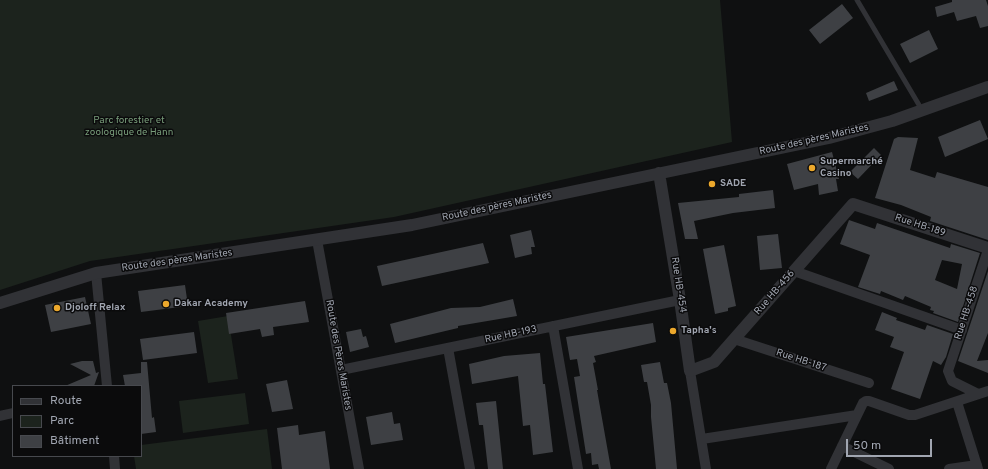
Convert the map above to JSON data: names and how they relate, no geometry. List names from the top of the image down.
{
  "streets": {
    "street": [
      "Route des pères Maristes",
      "Rue HB-189",
      "Rue HB-454",
      "Rue HB-456",
      "Rue HB-458",
      "Rue HB-193",
      "Route des Pères Maristes",
      "Rue HB-187"
    ]
  },
  "crossings": [
    ["Route des pères Maristes", "Rue HB-454"],
    ["Route des pères Maristes", "Route des Pères Maristes"],
    ["Rue HB-189", "Rue HB-456"],
    ["Rue HB-189", "Rue HB-458"],
    ["Rue HB-454", "Rue HB-456"],
    ["Rue HB-454", "Rue HB-193"],
    ["Rue HB-456", "Rue HB-187"],
    ["Rue HB-193", "Route des Pères Maristes"]
  ],
  "parks": ["Parc forestier et zoologique de Hann"],
  "places": [
    "Supermarché Casino",
    "SADE",
    "Dakar Academy",
    "Djoloff Relax",
    "Tapha's"
  ],
  "legend": ["Route", "Parc", "Bâtiment"],
  "scale_bar": "50 m"
}
